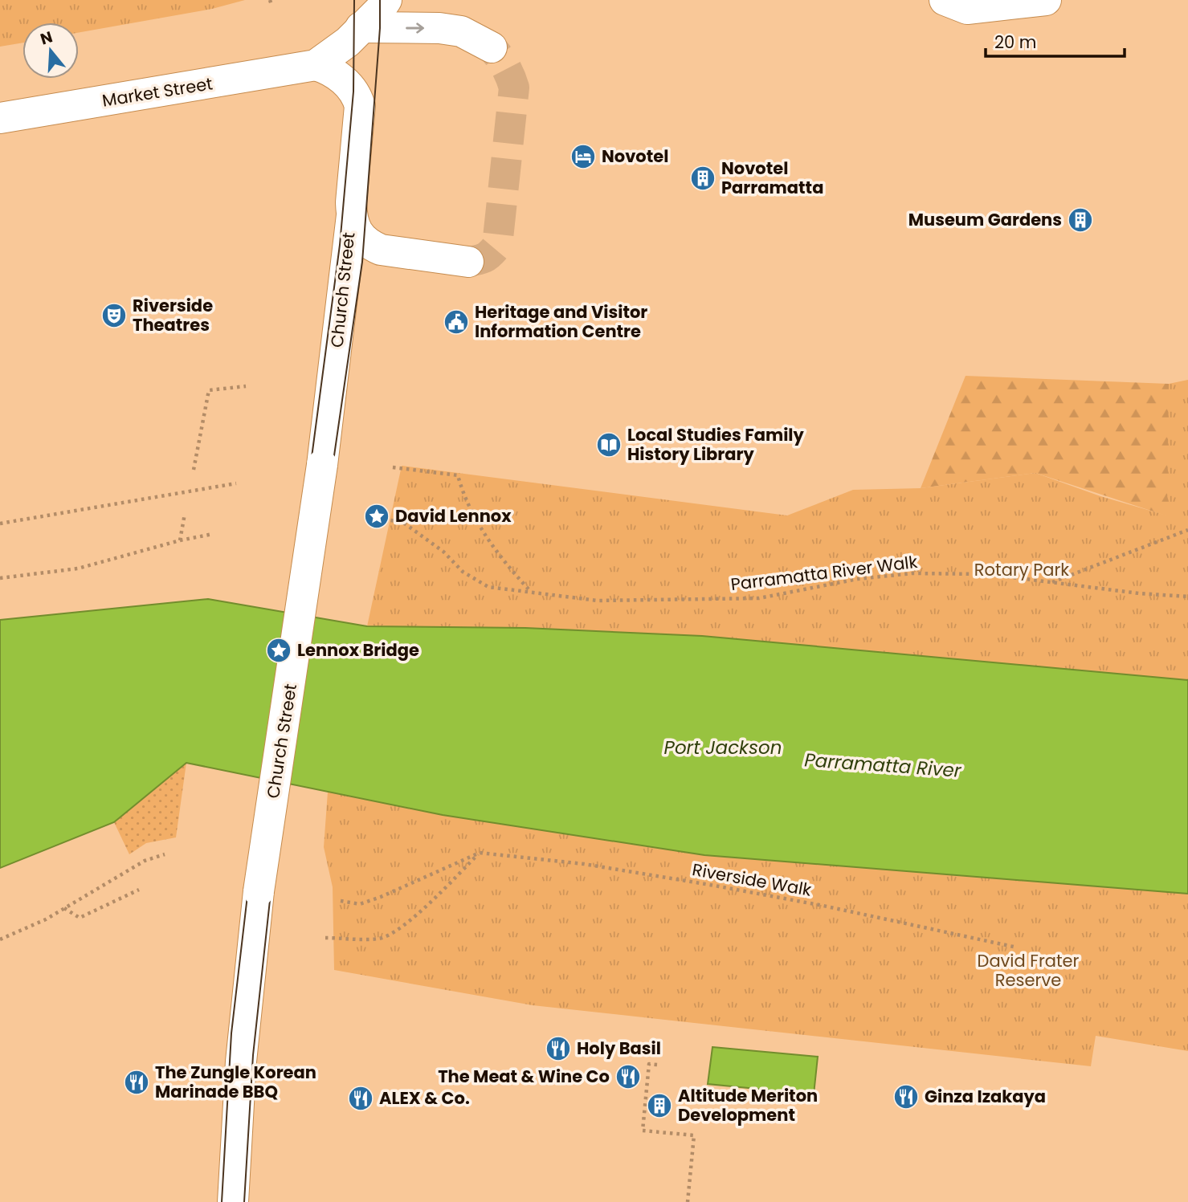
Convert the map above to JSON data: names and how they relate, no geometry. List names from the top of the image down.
{
  "streets": {
    "street": ["Market Street", "Church Street"],
    "path": ["Parramatta River Walk", "Riverside Walk"]
  },
  "crossings": [
    ["Market Street", "Church Street"]
  ],
  "water": ["Port Jackson", "Parramatta River"],
  "parks": ["Rotary Park", "David Frater Reserve"],
  "places": {
    "hotel": ["Novotel"],
    "building": ["Novotel Parramatta", "Museum Gardens", "Altitude Meriton Development"],
    "theatre": ["Riverside Theatres"],
    "public building": ["Heritage and Visitor Information Centre"],
    "library": ["Local Studies Family History Library"],
    "place": ["David Lennox", "Lennox Bridge"],
    "restaurant": [
      "Holy Basil",
      "The Meat & Wine Co",
      "The Zungle Korean Marinade BBQ",
      "Ginza Izakaya",
      "ALEX & Co."
    ]
  },
  "scale_bar": "20 m",
  "north": "top"
}
